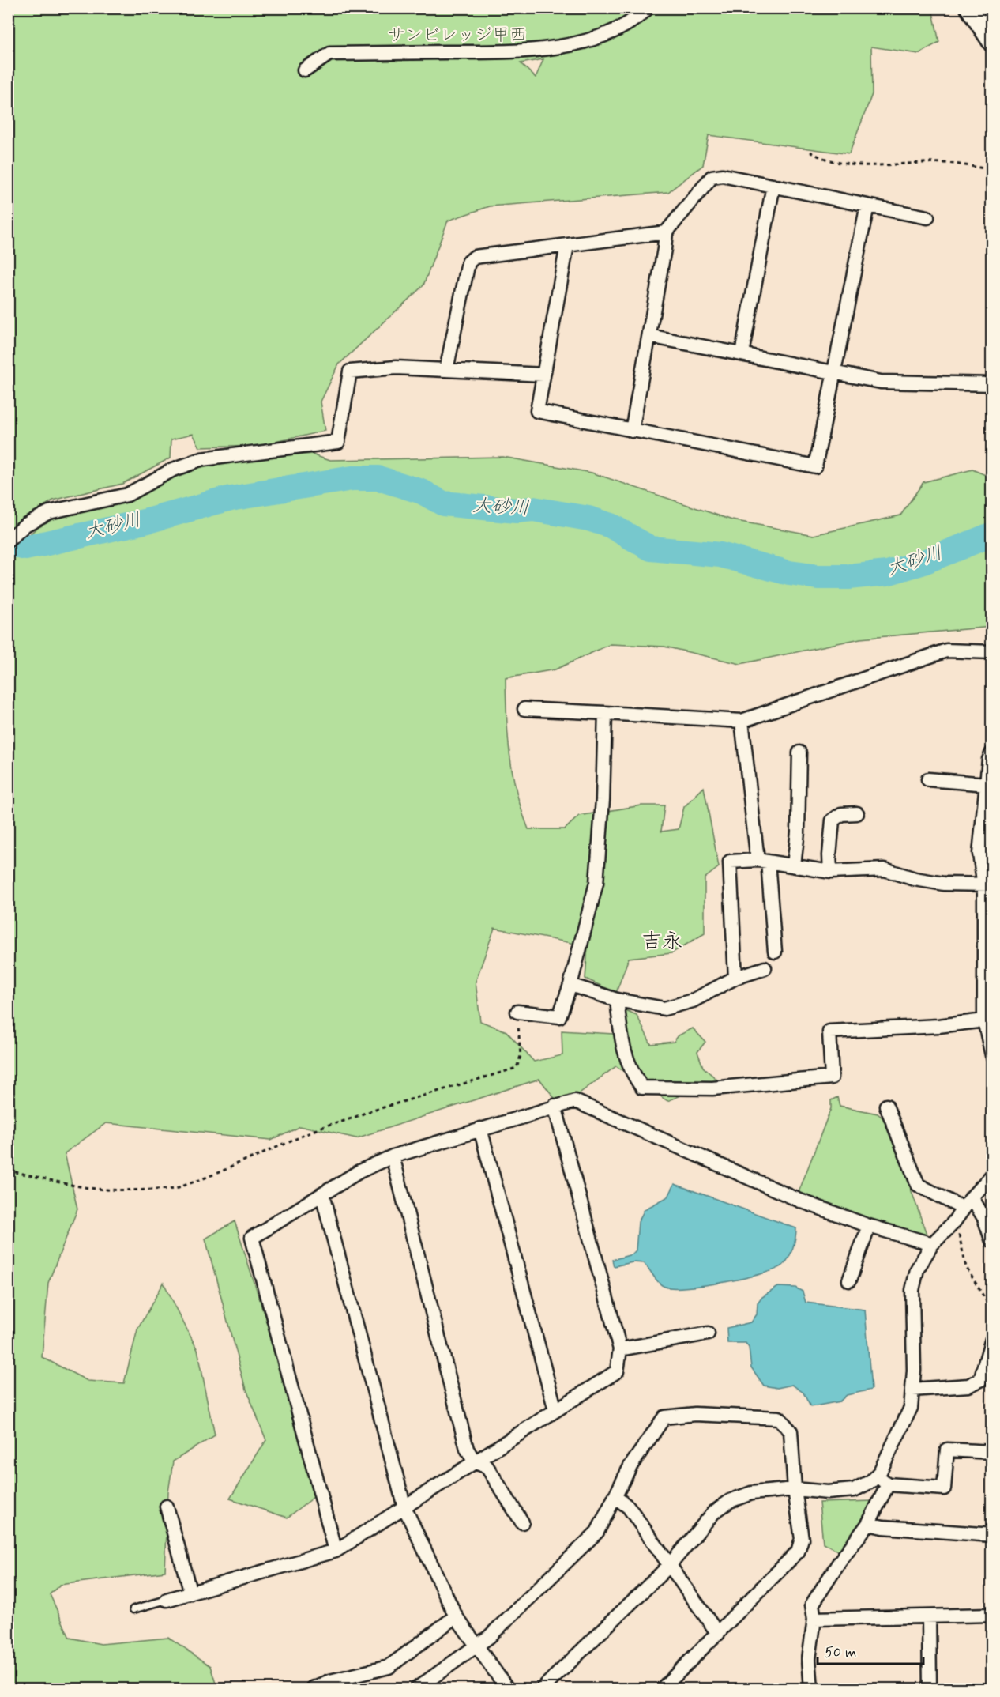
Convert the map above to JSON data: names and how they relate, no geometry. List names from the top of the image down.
{
  "districts": ["吉永"],
  "water": ["大砂川"],
  "parks": ["サンビレッジ甲西"],
  "scale_bar": "50 m"
}
